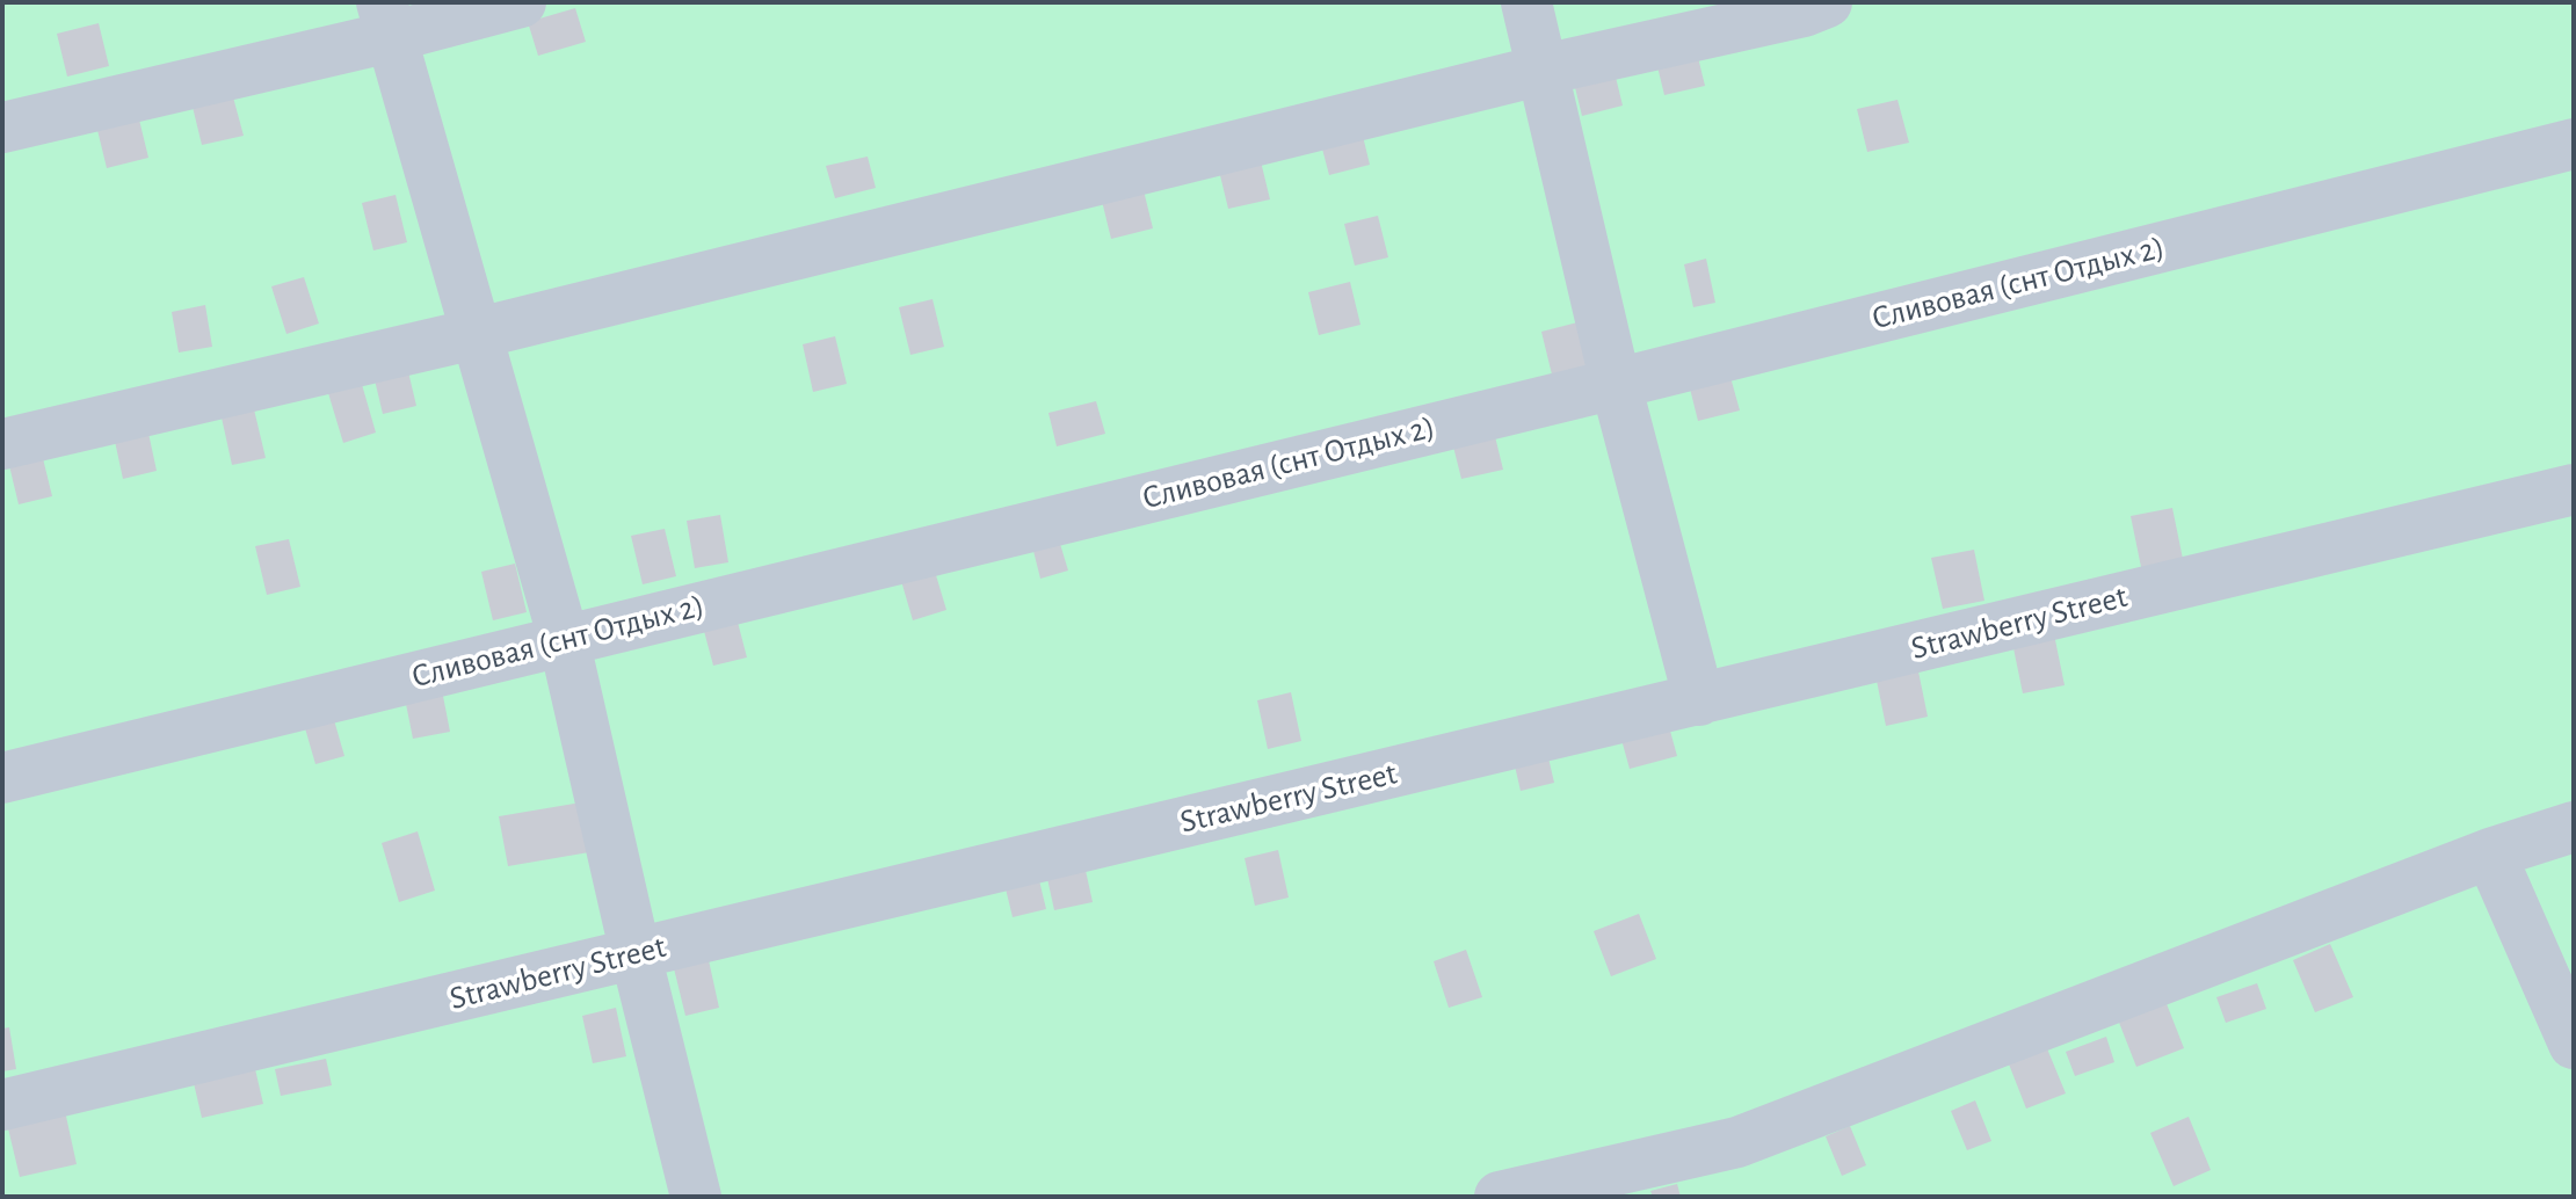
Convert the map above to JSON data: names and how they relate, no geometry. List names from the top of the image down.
{
  "streets": {
    "lane": ["Сливовая (снт Отдых 2)", "Strawberry Street"]
  }
}
